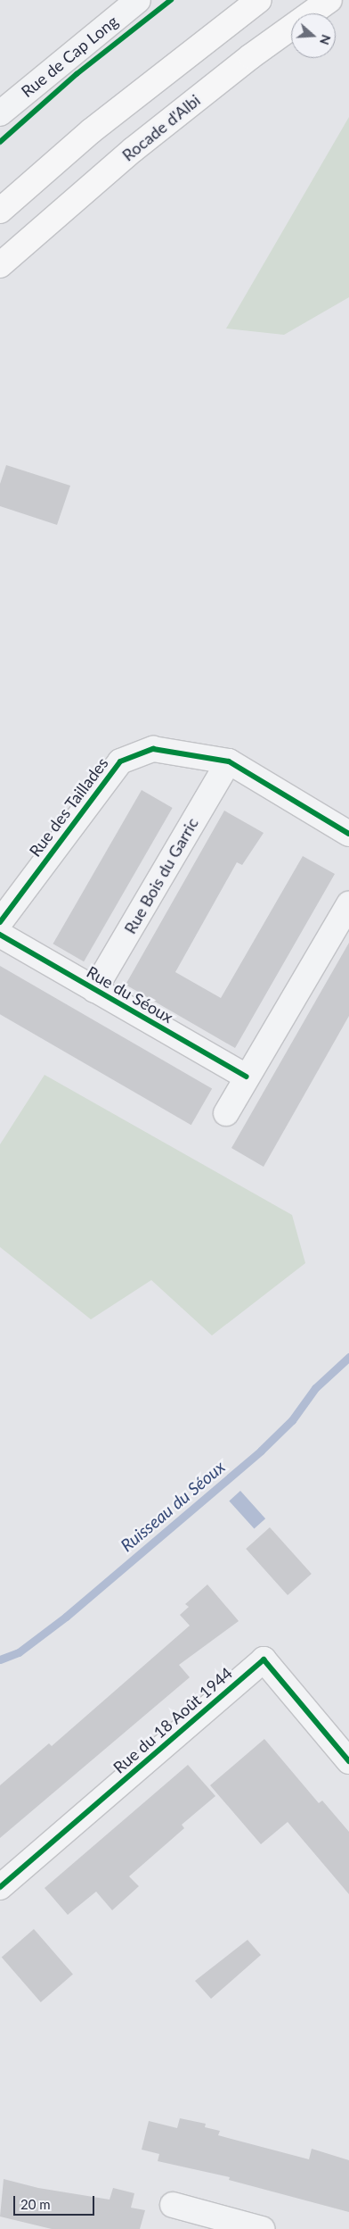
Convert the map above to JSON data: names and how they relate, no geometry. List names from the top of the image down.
{
  "streets": {
    "highway": ["Rocade d'Albi"],
    "street": [
      "Rue de Cap Long",
      "Rue des Taillades",
      "Rue Bois du Garric",
      "Rue du Séoux",
      "Rue du 18 Août 1944"
    ]
  },
  "crossings": [
    ["Rue des Taillades", "Rue Bois du Garric"],
    ["Rue Bois du Garric", "Rue du Séoux"]
  ],
  "water": ["Ruisseau du Séoux"],
  "scale_bar": "20 m",
  "north": "right"
}
